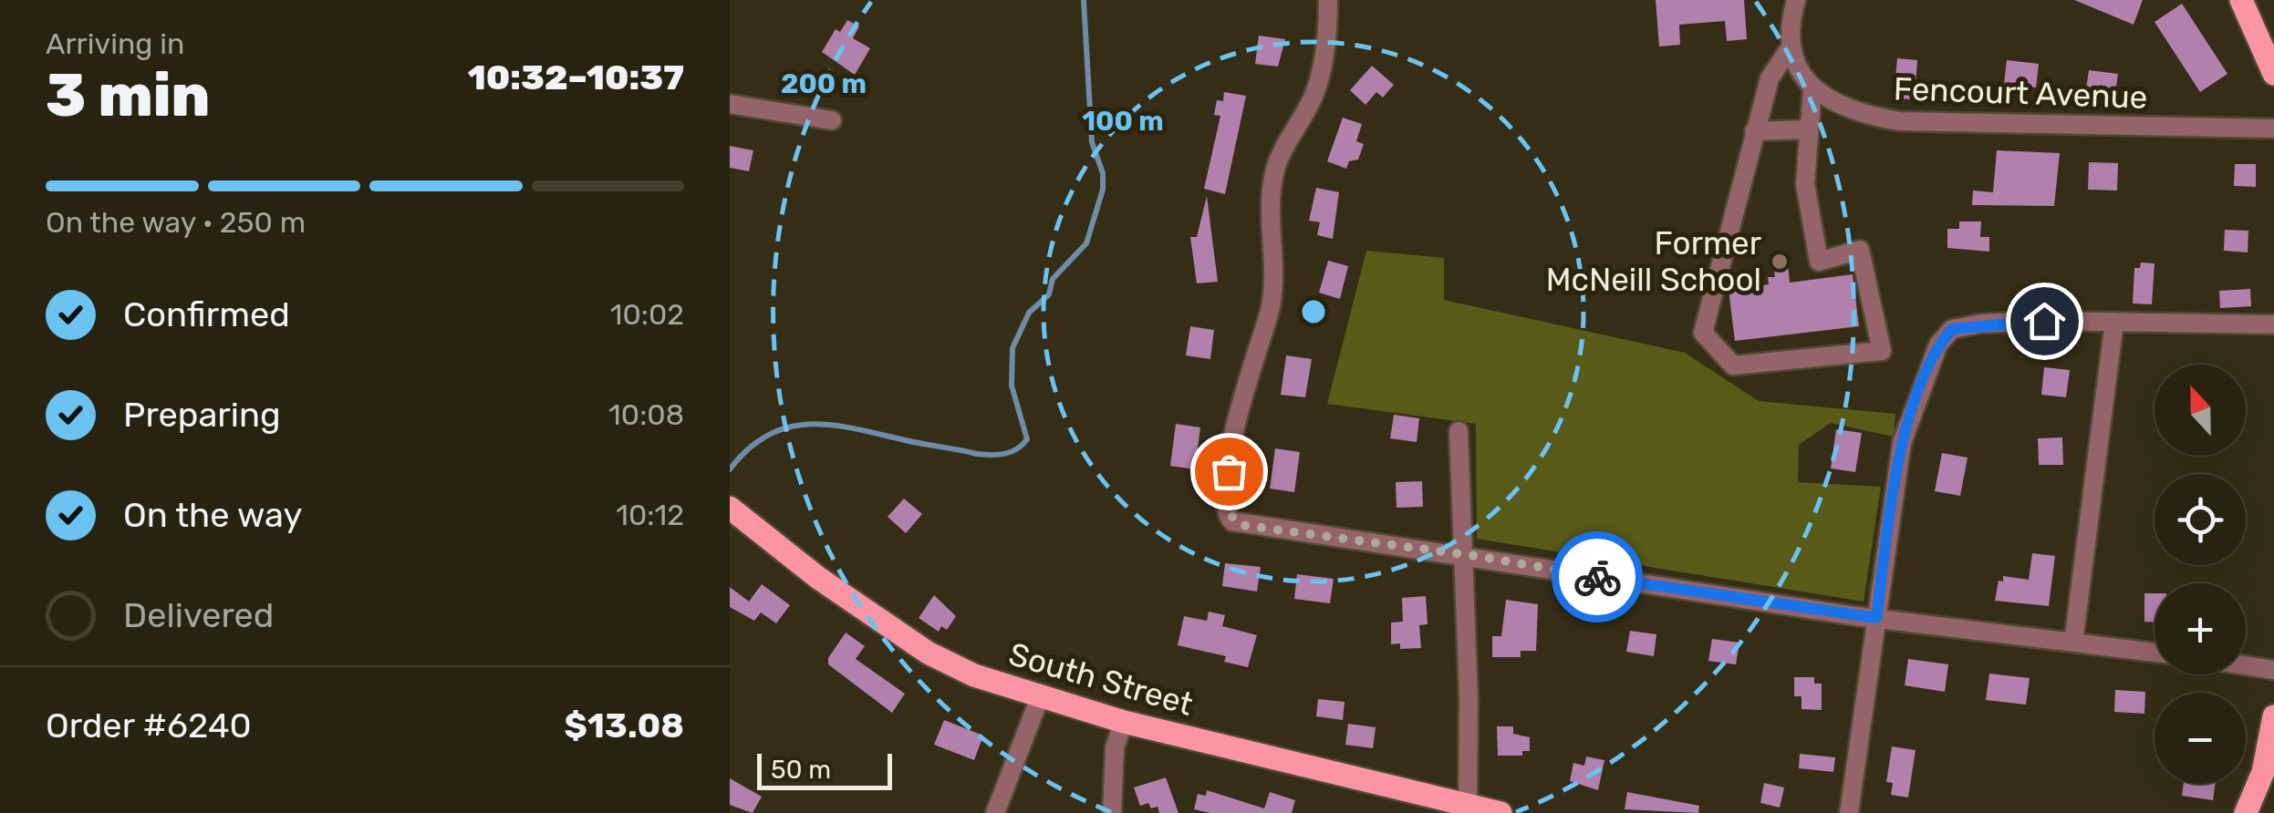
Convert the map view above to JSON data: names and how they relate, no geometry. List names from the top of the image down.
{
  "streets": {
    "main road": ["South Street"],
    "street": ["Fencourt Avenue"]
  },
  "places": ["Former McNeill School"],
  "scale_bar": "50 m",
  "north": "top",
  "page": {
    "heading": ["3 min", "Arriving in", "10:32–10:37"],
    "panel": ["Order #6240", "$13.08"],
    "bar": "On the way · 250 m",
    "list": [
      ["Confirmed", "10:02"],
      ["Preparing", "10:08"],
      ["On the way", "10:12"],
      "Delivered"
    ],
    "map_buttons": ["+", "−"],
    "scale": "50 m"
  },
  "rings": ["200 m", "100 m"]
}
